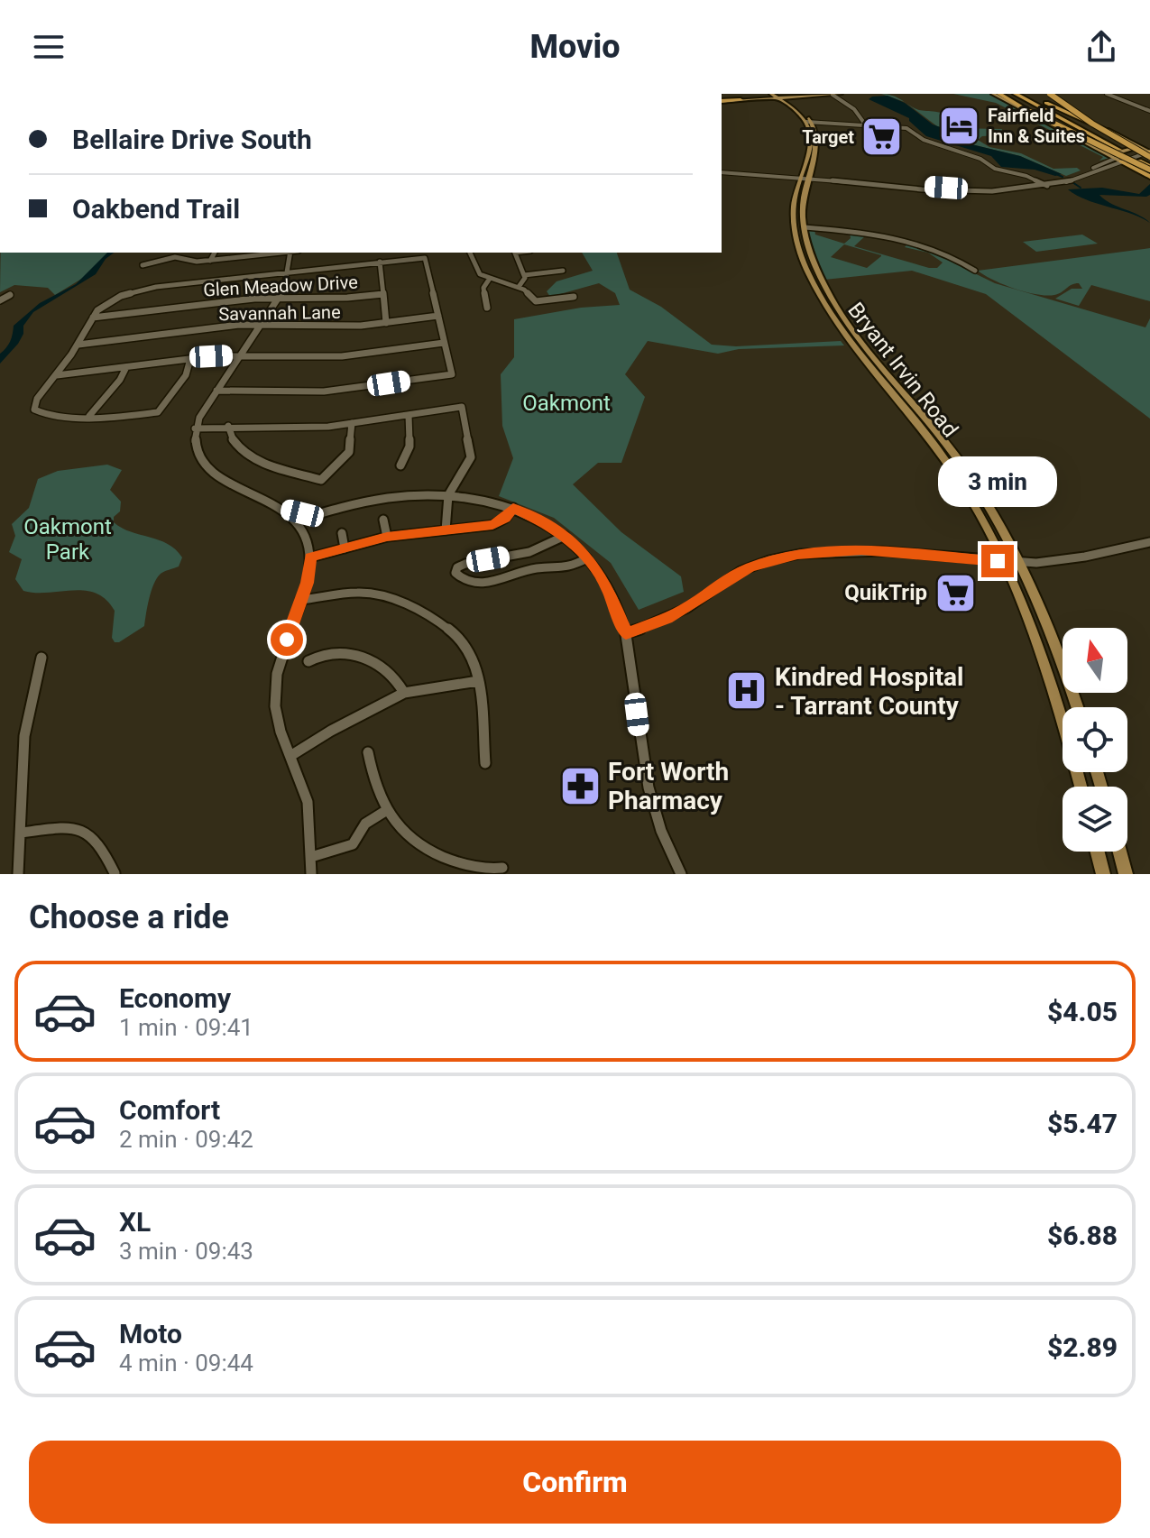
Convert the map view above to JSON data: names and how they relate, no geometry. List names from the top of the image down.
{
  "streets": {
    "main road": ["Bryant Irvin Road"],
    "street": ["Glen Meadow Drive", "Savannah Lane"]
  },
  "parks": ["Oakmont", "Oakmont Park"],
  "places": {
    "hotel": ["Fairfield Inn & Suites"],
    "supermarket": ["Target", "QuikTrip"],
    "hospital": ["Kindred Hospital - Tarrant County"],
    "pharmacy": ["Fort Worth Pharmacy"]
  },
  "north": "top",
  "page": {
    "header": "Movio",
    "banner": ["Bellaire Drive South", "Oakbend Trail"],
    "bubble": "3 min",
    "heading": "Choose a ride",
    "list": [
      {
        "name": "Economy",
        "note": "1 min · 09:41",
        "value": "$4.05"
      },
      {
        "name": "Comfort",
        "note": "2 min · 09:42",
        "value": "$5.47"
      },
      {
        "name": "XL",
        "note": "3 min · 09:43",
        "value": "$6.88"
      },
      {
        "name": "Moto",
        "note": "4 min · 09:44",
        "value": "$2.89"
      }
    ],
    "buttons": "Confirm"
  }
}
